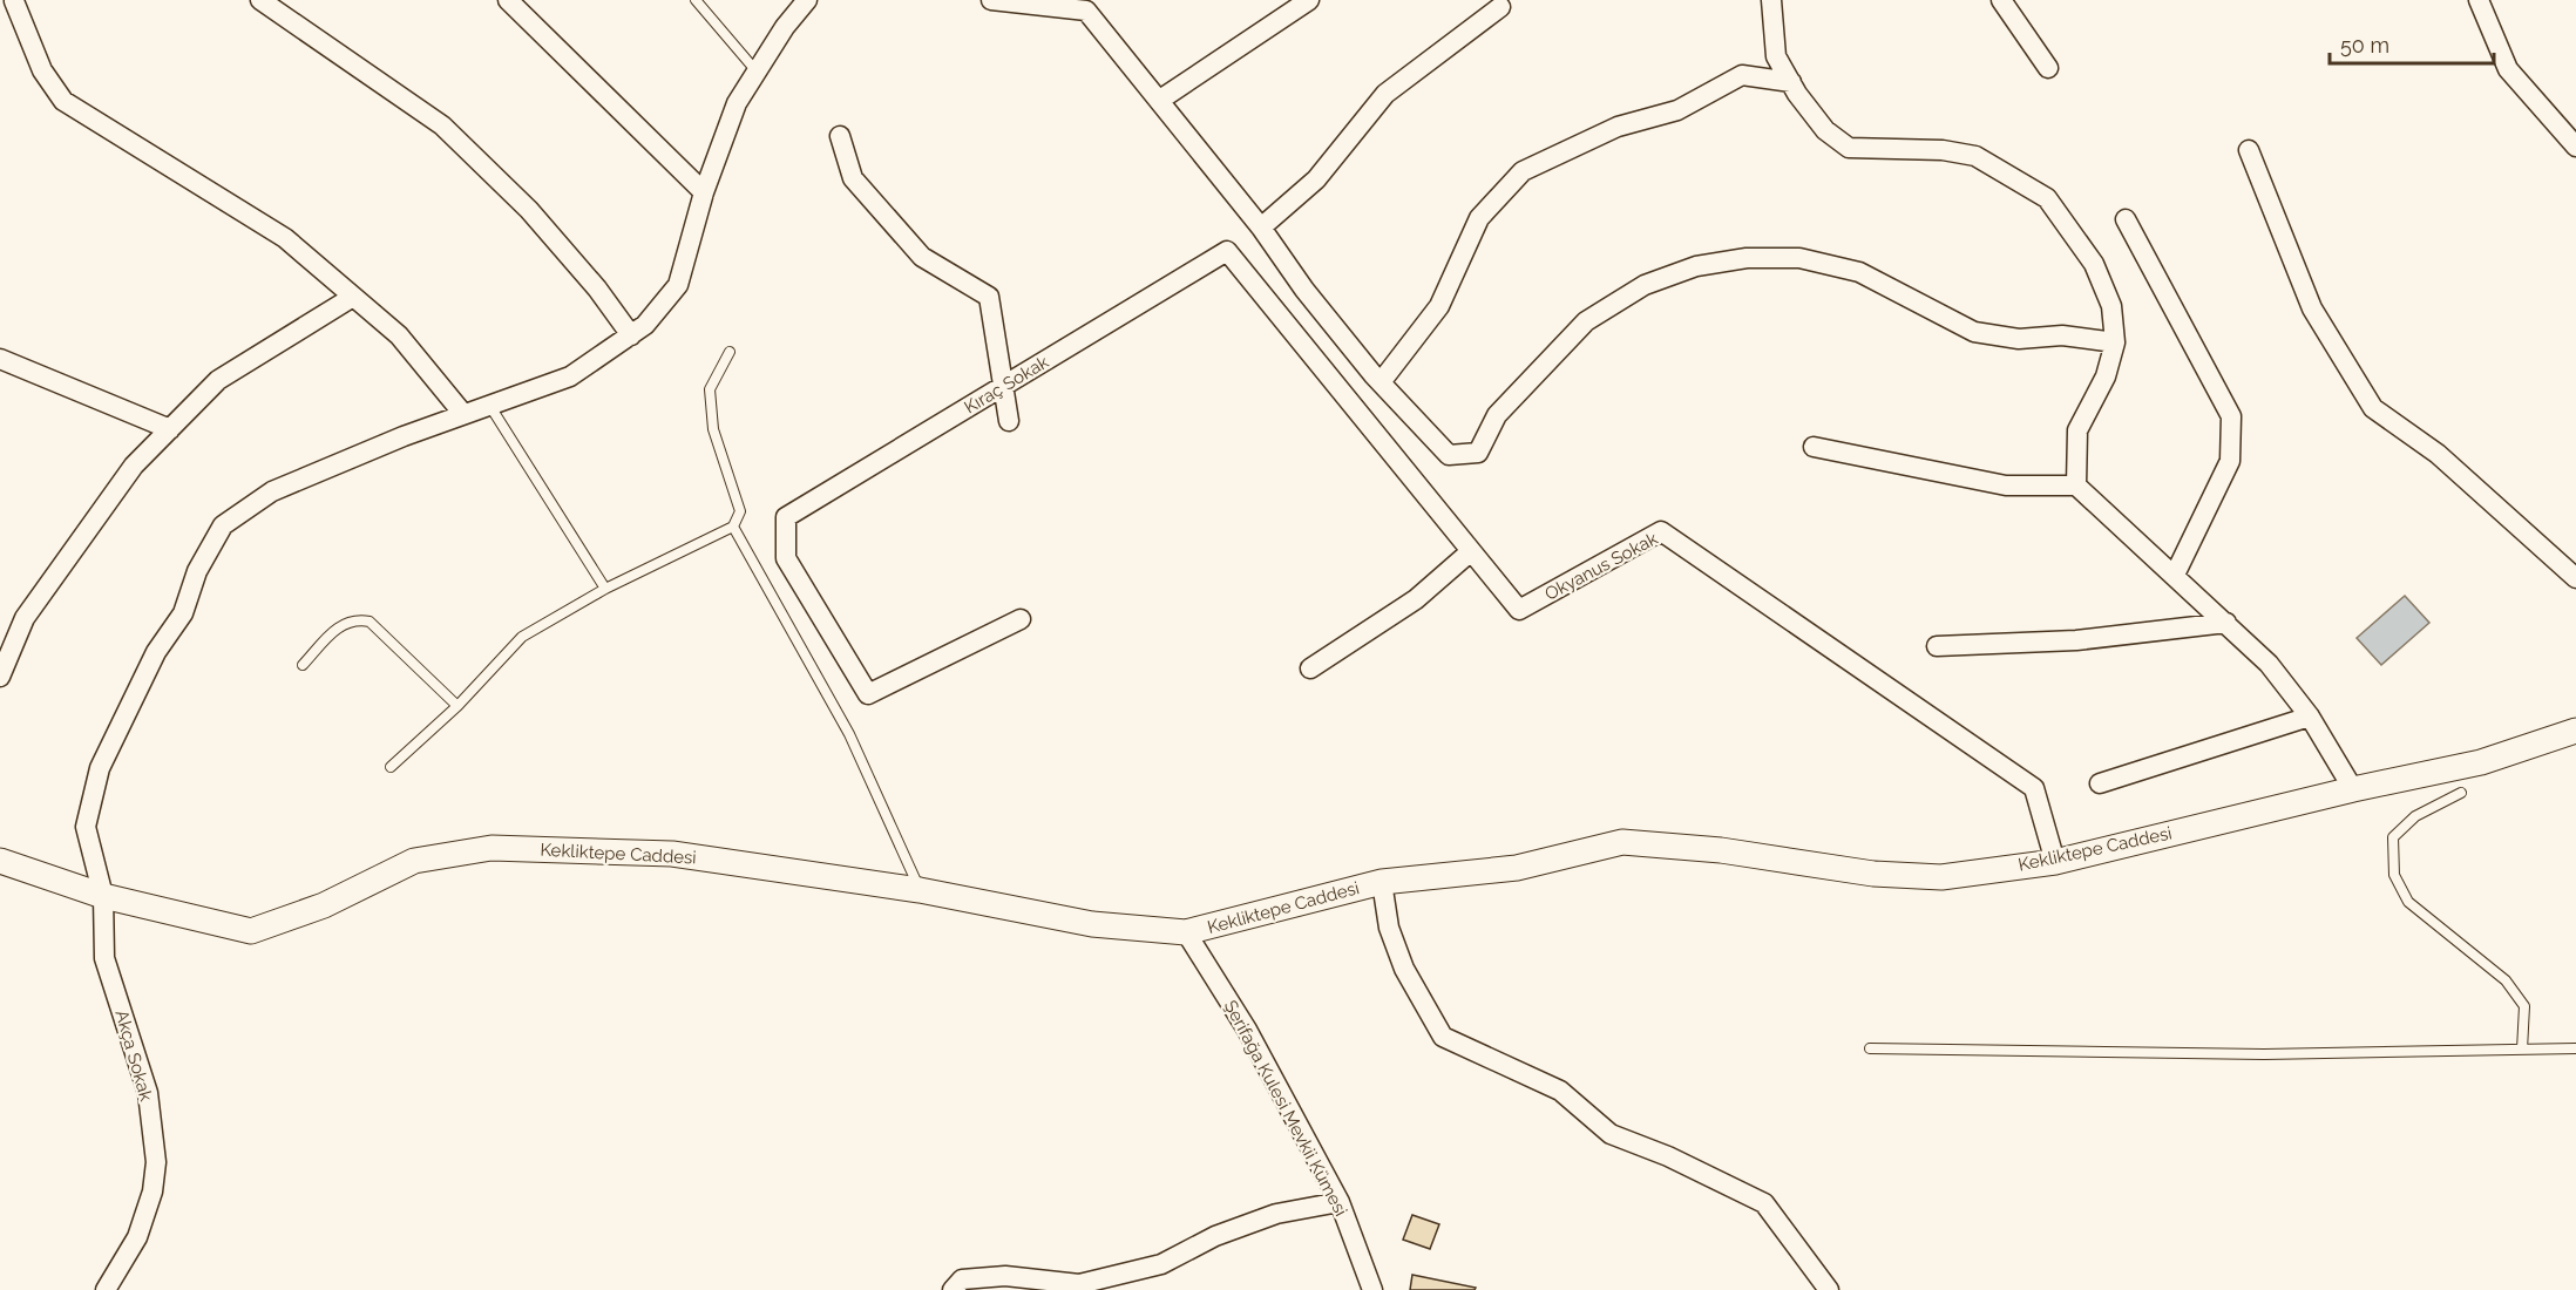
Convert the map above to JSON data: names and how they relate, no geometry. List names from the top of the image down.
{
  "streets": {
    "street": [
      "Kıraç Sokak",
      "Okyanus Sokak",
      "Kekliktepe Caddesi",
      "Akça Sokak",
      "Şerifağa Kulesi Mevkii Kümesi"
    ]
  },
  "crossings": [
    ["Kıraç Sokak", "Okyanus Sokak"],
    ["Okyanus Sokak", "Kekliktepe Caddesi"],
    ["Kekliktepe Caddesi", "Akça Sokak"],
    ["Kekliktepe Caddesi", "Şerifağa Kulesi Mevkii Kümesi"]
  ],
  "scale_bar": "50 m"
}
